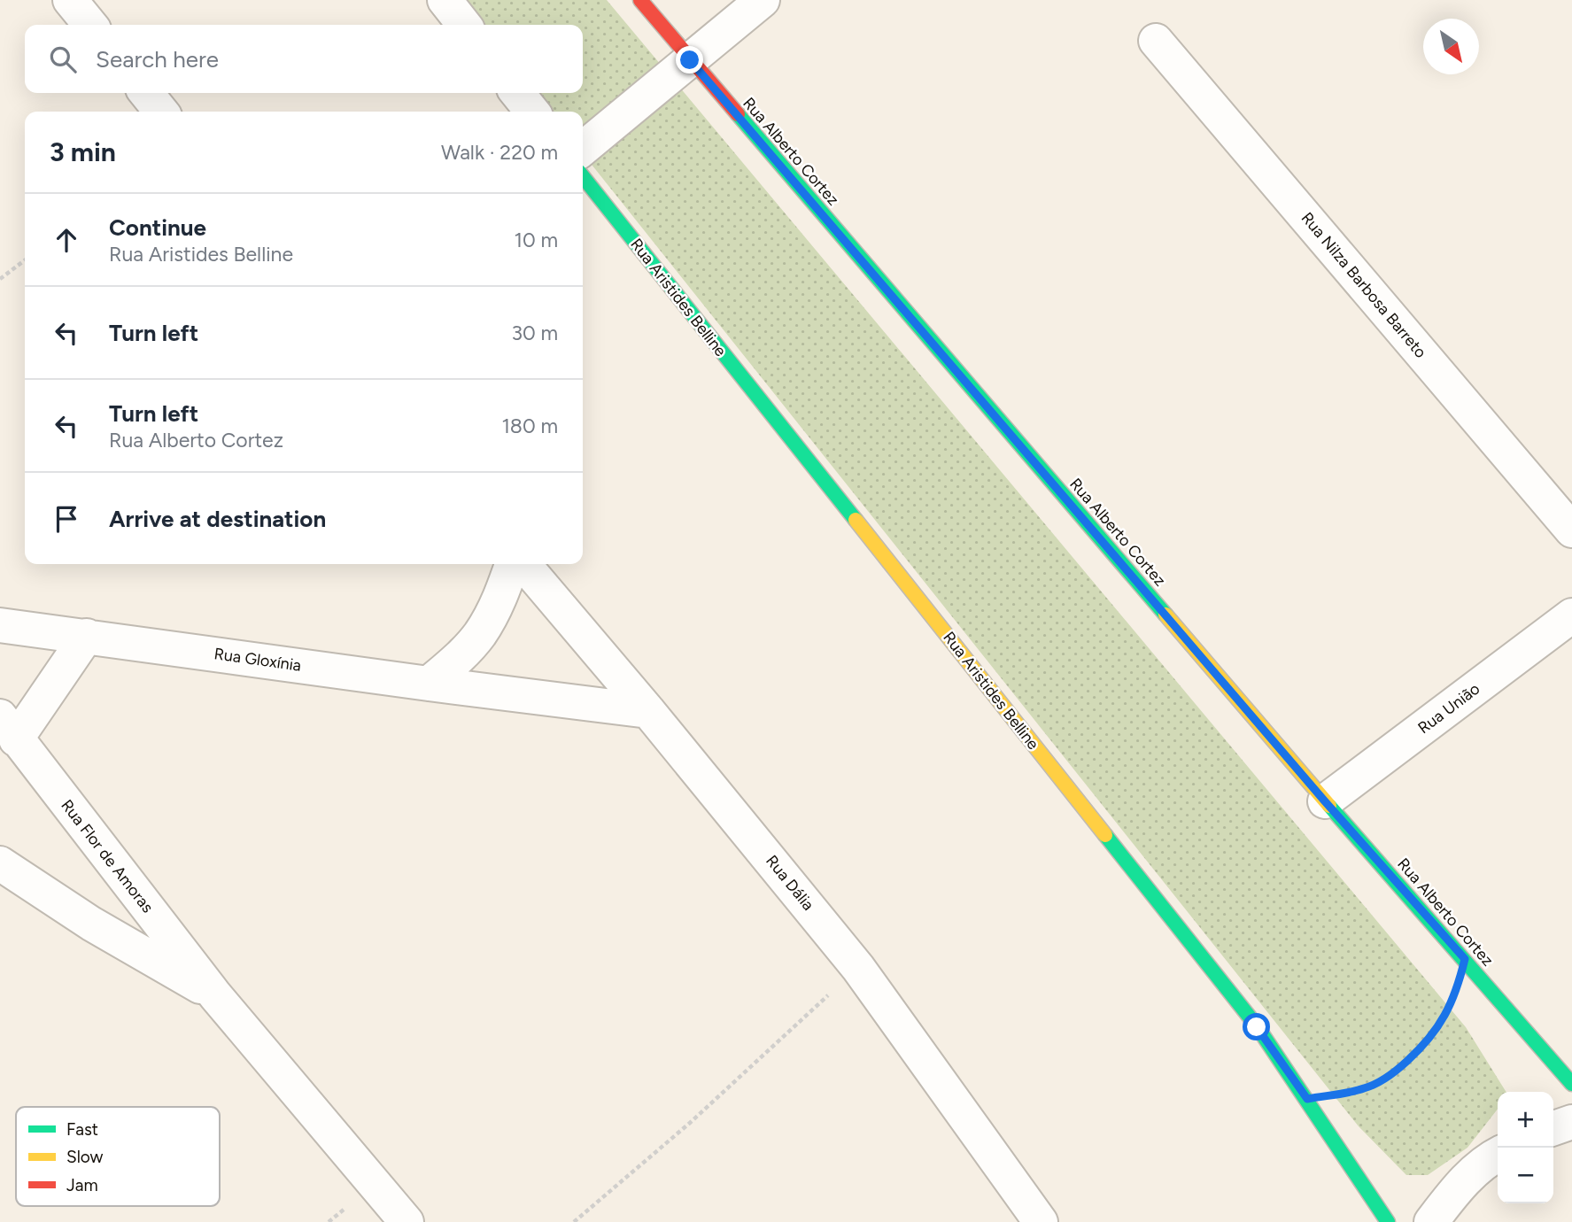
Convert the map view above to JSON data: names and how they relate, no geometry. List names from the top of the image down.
{
  "streets": {
    "street": [
      "Rua Alberto Cortez",
      "Rua Nilza Barbosa Barreto",
      "Rua Aristides Belline",
      "Rua Gloxínia",
      "Rua União",
      "Rua Flor de Amoras",
      "Rua Dália"
    ]
  },
  "crossings": [
    ["Rua Alberto Cortez", "Rua União"],
    ["Rua Gloxínia", "Rua Dália"]
  ],
  "legend": ["Fast", "Slow", "Jam"],
  "north": "bottom right",
  "page": {
    "search": "Search here",
    "heading": ["3 min", "Walk · 220 m"],
    "list": [
      ["Continue", "Rua Aristides Belline", "10 m"],
      ["Turn left", "30 m"],
      ["Turn left", "Rua Alberto Cortez", "180 m"],
      "Arrive at destination"
    ],
    "map_buttons": ["+", "−"]
  }
}
